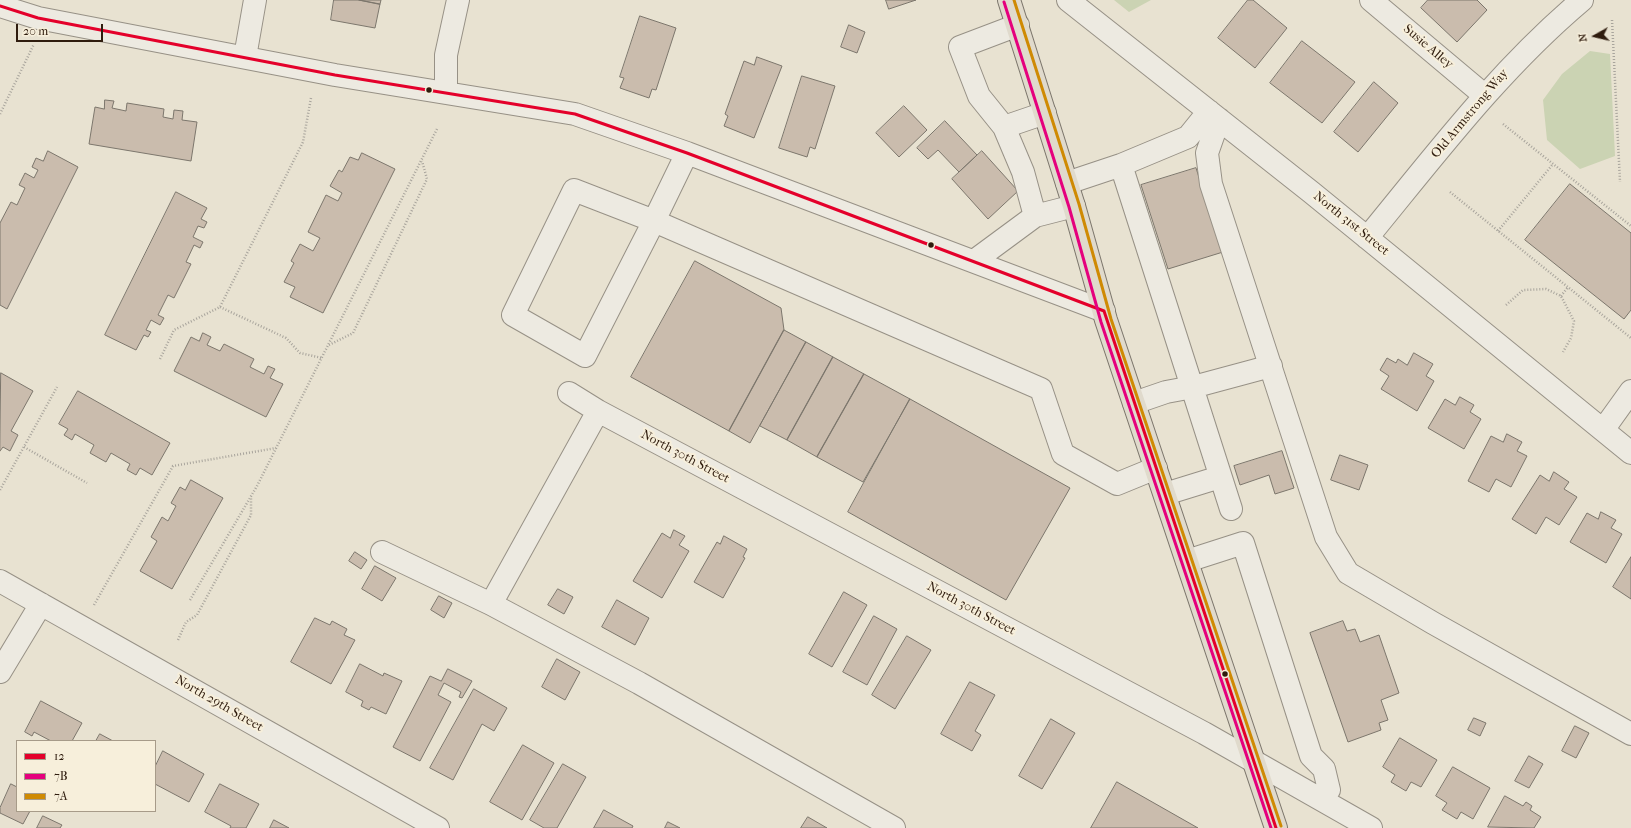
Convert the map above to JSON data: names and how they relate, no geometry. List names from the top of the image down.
{
  "streets": {
    "street": [
      "Susie Alley",
      "Old Armstrong Way",
      "North 31st Street",
      "North 30th Street",
      "North 29th Street"
    ]
  },
  "crossings": [
    ["Susie Alley", "Old Armstrong Way"],
    ["Old Armstrong Way", "North 31st Street"]
  ],
  "lines": ["transit line 7A", "transit line 7B", "transit line 12"],
  "legend": ["12", "7B", "7A"],
  "scale_bar": "20 m",
  "north": "left"
}
